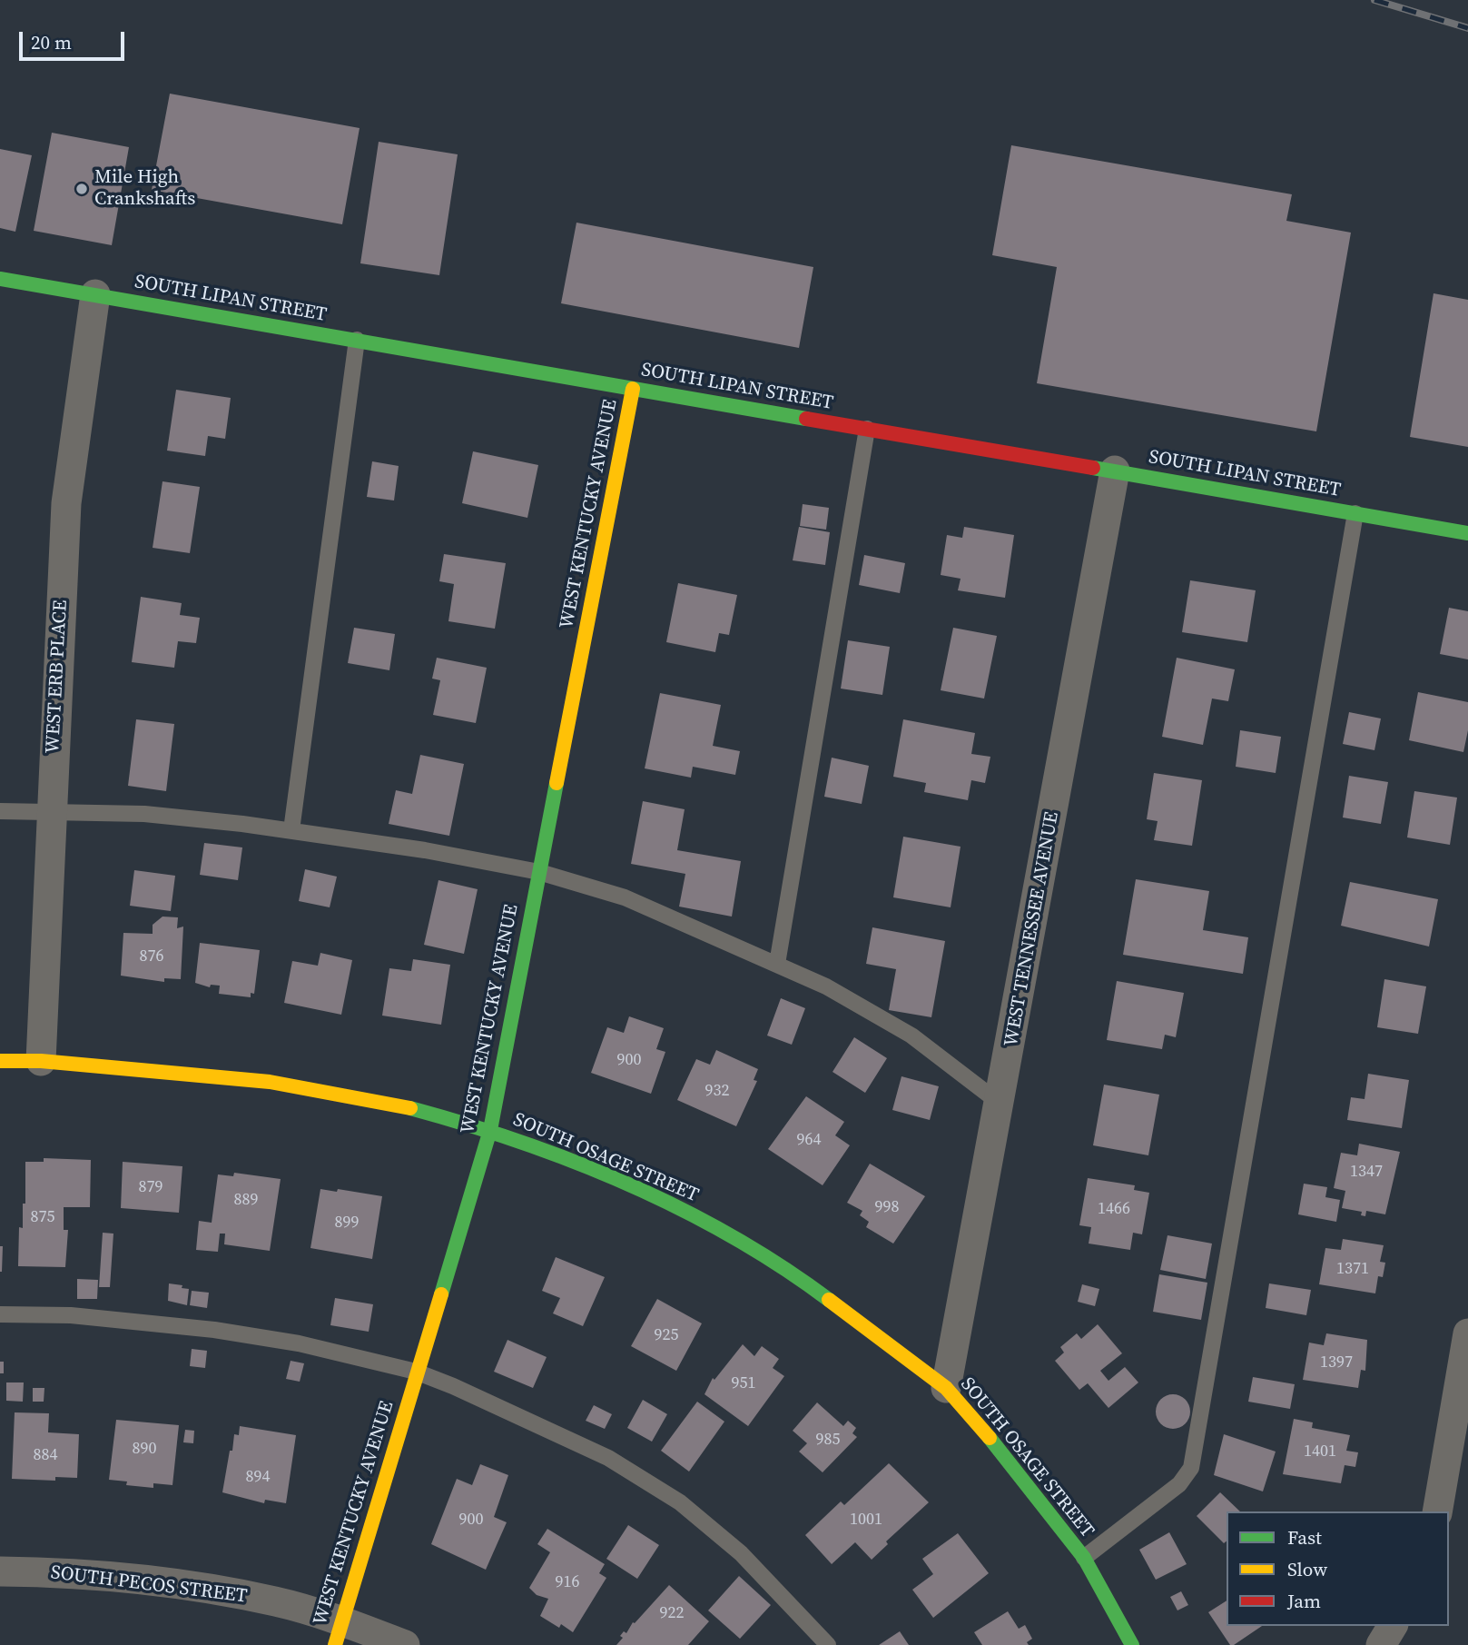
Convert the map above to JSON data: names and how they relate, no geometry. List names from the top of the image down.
{
  "streets": {
    "street": [
      "SOUTH LIPAN STREET",
      "WEST KENTUCKY AVENUE",
      "WEST ERB PLACE",
      "WEST TENNESSEE AVENUE",
      "SOUTH OSAGE STREET",
      "SOUTH PECOS STREET"
    ]
  },
  "crossings": [
    ["SOUTH LIPAN STREET", "WEST KENTUCKY AVENUE"],
    ["SOUTH LIPAN STREET", "WEST ERB PLACE"],
    ["SOUTH LIPAN STREET", "WEST TENNESSEE AVENUE"],
    ["WEST KENTUCKY AVENUE", "SOUTH OSAGE STREET"],
    ["WEST KENTUCKY AVENUE", "SOUTH PECOS STREET"],
    ["WEST ERB PLACE", "SOUTH OSAGE STREET"],
    ["WEST TENNESSEE AVENUE", "SOUTH OSAGE STREET"]
  ],
  "places": ["Mile High Crankshafts"],
  "house_numbers": [
    "876",
    "900",
    "932",
    "964",
    "1347",
    "879",
    "889",
    "998",
    "1466",
    "875",
    "899",
    "1371",
    "925",
    "1397",
    "951",
    "985",
    "890",
    "1401",
    "884",
    "894",
    "900",
    "1001",
    "916",
    "922"
  ],
  "legend": ["Fast", "Slow", "Jam"],
  "scale_bar": "20 m"
}
